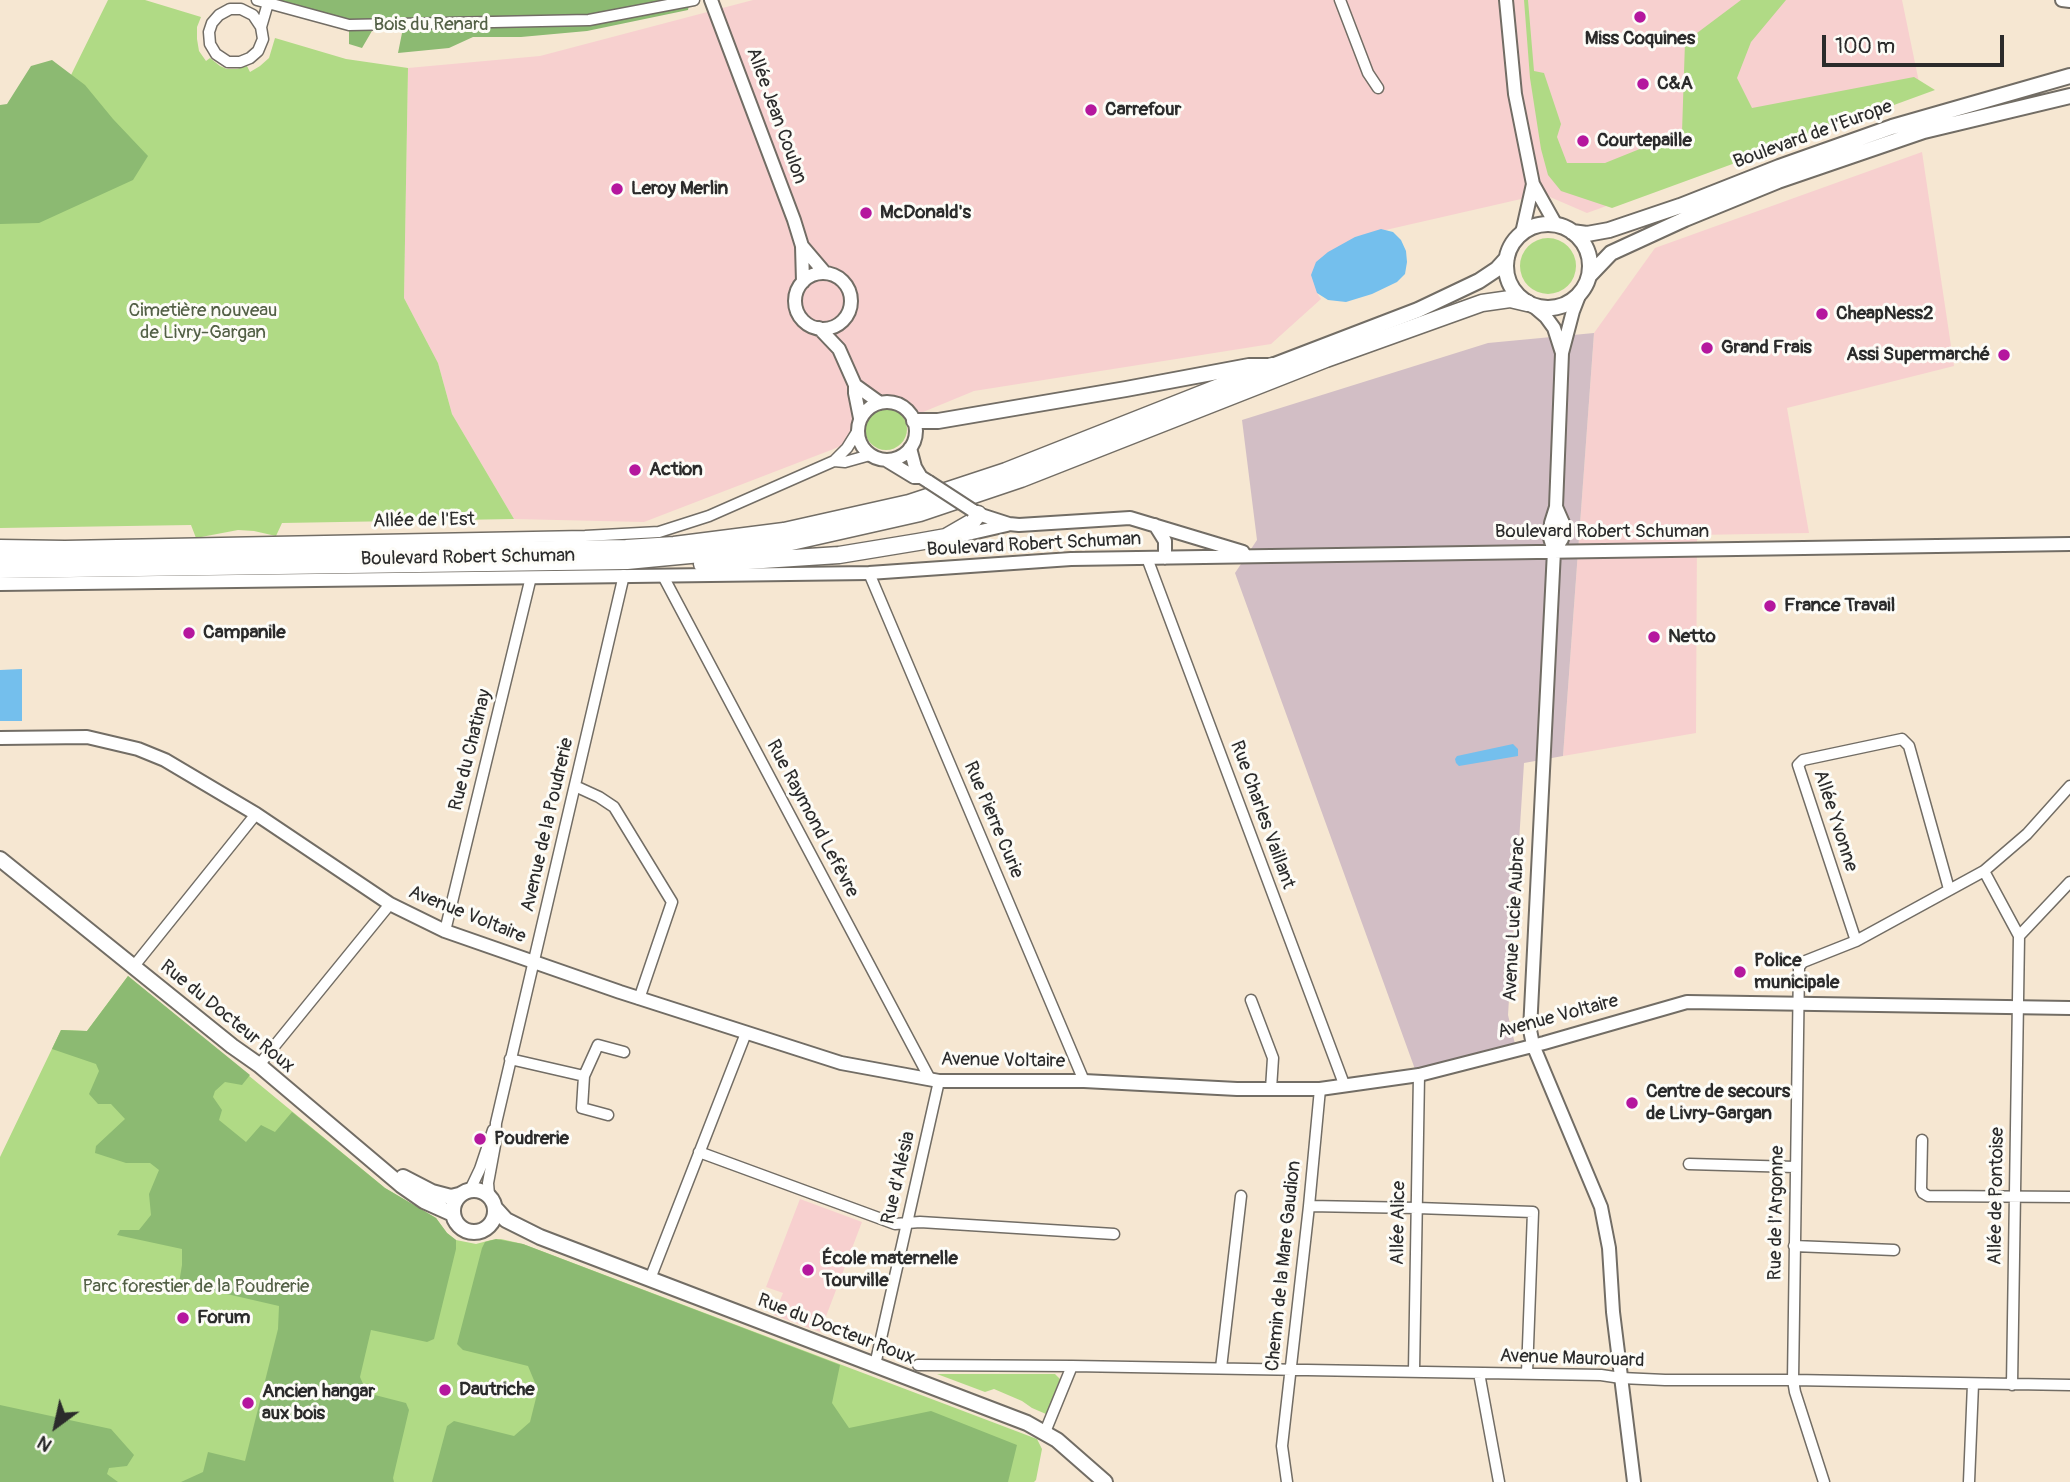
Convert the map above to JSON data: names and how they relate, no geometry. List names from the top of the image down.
{
  "streets": {
    "main road": ["Boulevard de l'Europe", "Rue du Docteur Roux"],
    "street": [
      "Allée Jean Coulon",
      "Allée de l'Est",
      "Boulevard Robert Schuman",
      "Rue du Chatinay",
      "Rue Charles Vaillant",
      "Rue Raymond Lefèvre",
      "Rue Pierre Curie",
      "Allée Yvonne",
      "Avenue de la Poudrerie",
      "Avenue Voltaire",
      "Avenue Lucie Aubrac",
      "Rue d'Alésia",
      "Allée de Pontoise",
      "Rue de l'Argonne",
      "Allée Alice",
      "Chemin de la Mare Gaudion",
      "Avenue Maurouard"
    ]
  },
  "crossings": [
    ["Boulevard de l'Europe", "Avenue Lucie Aubrac"],
    ["Boulevard Robert Schuman", "Rue du Chatinay"],
    ["Boulevard Robert Schuman", "Rue Charles Vaillant"],
    ["Boulevard Robert Schuman", "Rue Raymond Lefèvre"],
    ["Boulevard Robert Schuman", "Rue Pierre Curie"],
    ["Boulevard Robert Schuman", "Avenue de la Poudrerie"],
    ["Boulevard Robert Schuman", "Avenue Lucie Aubrac"],
    ["Rue du Chatinay", "Avenue Voltaire"],
    ["Rue Charles Vaillant", "Avenue Voltaire"],
    ["Rue Raymond Lefèvre", "Avenue Voltaire"],
    ["Rue Raymond Lefèvre", "Rue d'Alésia"],
    ["Rue Pierre Curie", "Avenue Voltaire"],
    ["Allée Yvonne", "Rue de l'Argonne"],
    ["Avenue de la Poudrerie", "Avenue Voltaire"],
    ["Avenue de la Poudrerie", "Rue du Docteur Roux"],
    ["Avenue Voltaire", "Avenue Lucie Aubrac"],
    ["Avenue Voltaire", "Rue d'Alésia"],
    ["Avenue Voltaire", "Allée de Pontoise"],
    ["Avenue Voltaire", "Rue de l'Argonne"],
    ["Avenue Voltaire", "Allée Alice"],
    ["Avenue Voltaire", "Chemin de la Mare Gaudion"],
    ["Avenue Lucie Aubrac", "Avenue Maurouard"],
    ["Rue du Docteur Roux", "Rue d'Alésia"],
    ["Allée de Pontoise", "Avenue Maurouard"],
    ["Rue de l'Argonne", "Avenue Maurouard"],
    ["Allée Alice", "Avenue Maurouard"],
    ["Chemin de la Mare Gaudion", "Avenue Maurouard"]
  ],
  "parks": ["Bois du Renard", "Cimetière nouveau de Livry-Gargan", "Parc forestier de la Poudrerie"],
  "places": [
    "Miss Coquines",
    "C&A",
    "Carrefour",
    "Courtepaille",
    "Leroy Merlin",
    "McDonald's",
    "CheapNess2",
    "Grand Frais",
    "Assi Supermarché",
    "Action",
    "France Travail",
    "Campanile",
    "Netto",
    "Police municipale",
    "Centre de secours de Livry-Gargan",
    "Poudrerie",
    "École maternelle Tourville",
    "Forum",
    "Dautriche",
    "Ancien hangar aux bois"
  ],
  "scale_bar": "100 m",
  "north": "bottom left"
}
